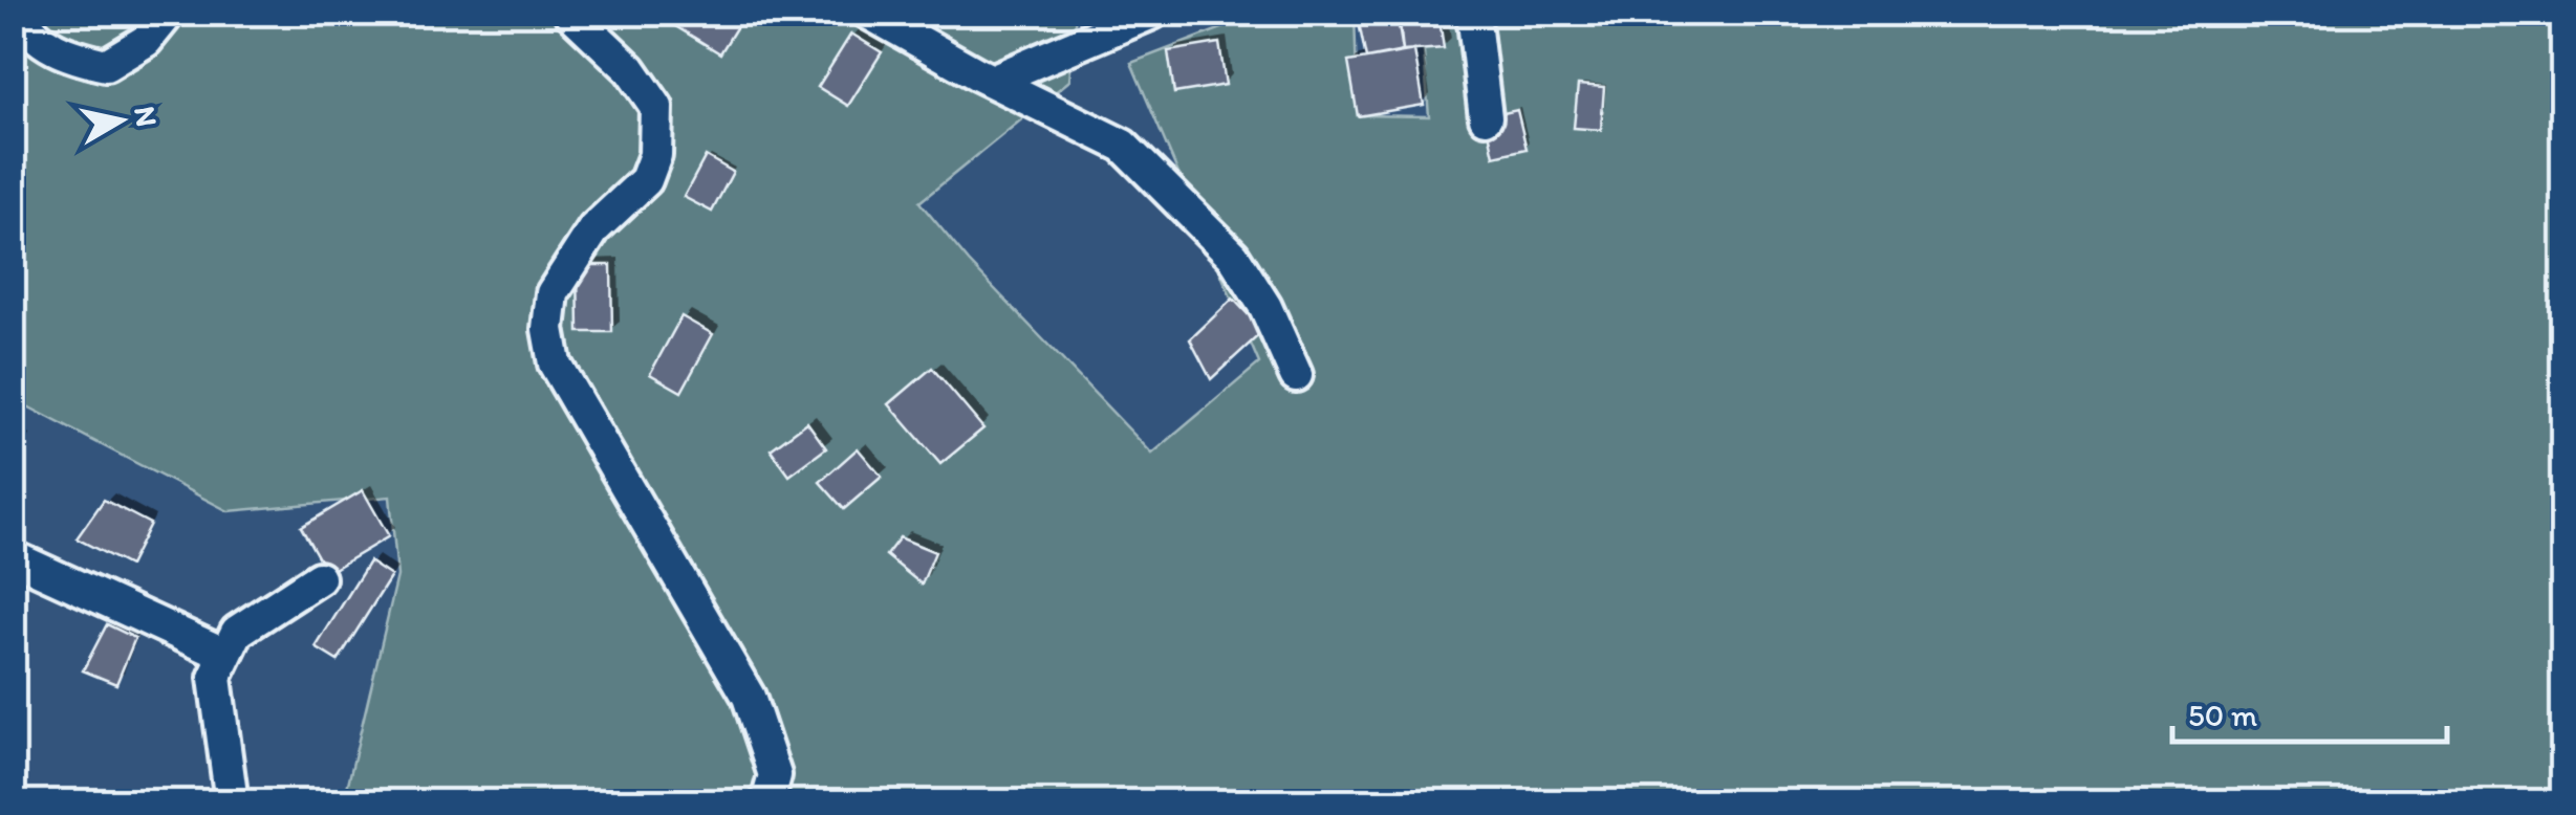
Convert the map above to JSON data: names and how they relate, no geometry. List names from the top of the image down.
{
  "scale_bar": "50 m",
  "north": "right"
}
